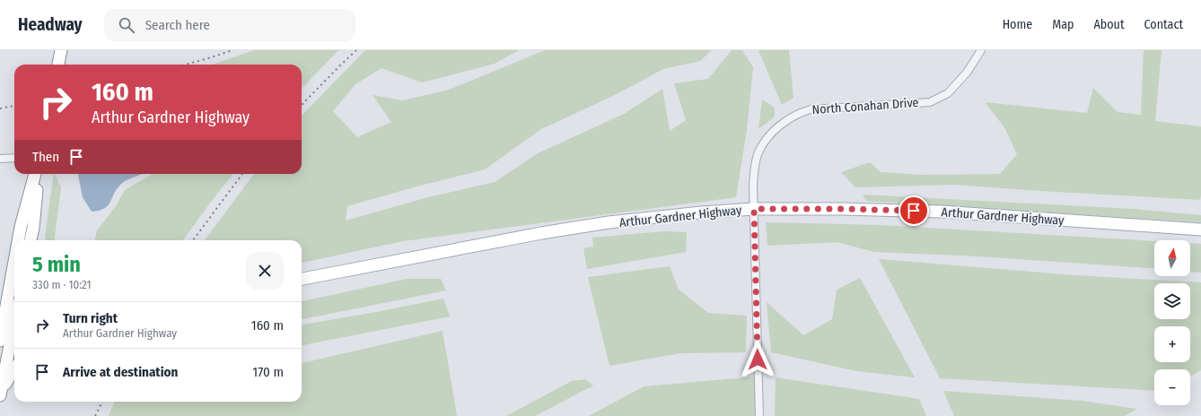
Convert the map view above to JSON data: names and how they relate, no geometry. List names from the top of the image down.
{
  "streets": {
    "main road": ["Arthur Gardner Highway"],
    "street": ["North Conahan Drive"]
  },
  "crossings": [
    ["North Conahan Drive", "Arthur Gardner Highway"]
  ],
  "north": "top",
  "page": {
    "header": "Headway",
    "search": "Search here",
    "nav": [
      "Home",
      "Map",
      "About",
      "Contact"
    ],
    "turn": ["160 m", "Arthur Gardner Highway"],
    "then": "Then",
    "map_buttons": ["+", "−"],
    "heading": ["5 min", "330 m · 10:21"],
    "list": [
      {
        "name": "Turn right",
        "note": "Arthur Gardner Highway",
        "value": "160 m"
      },
      {
        "name": "Arrive at destination",
        "value": "170 m"
      }
    ]
  }
}
